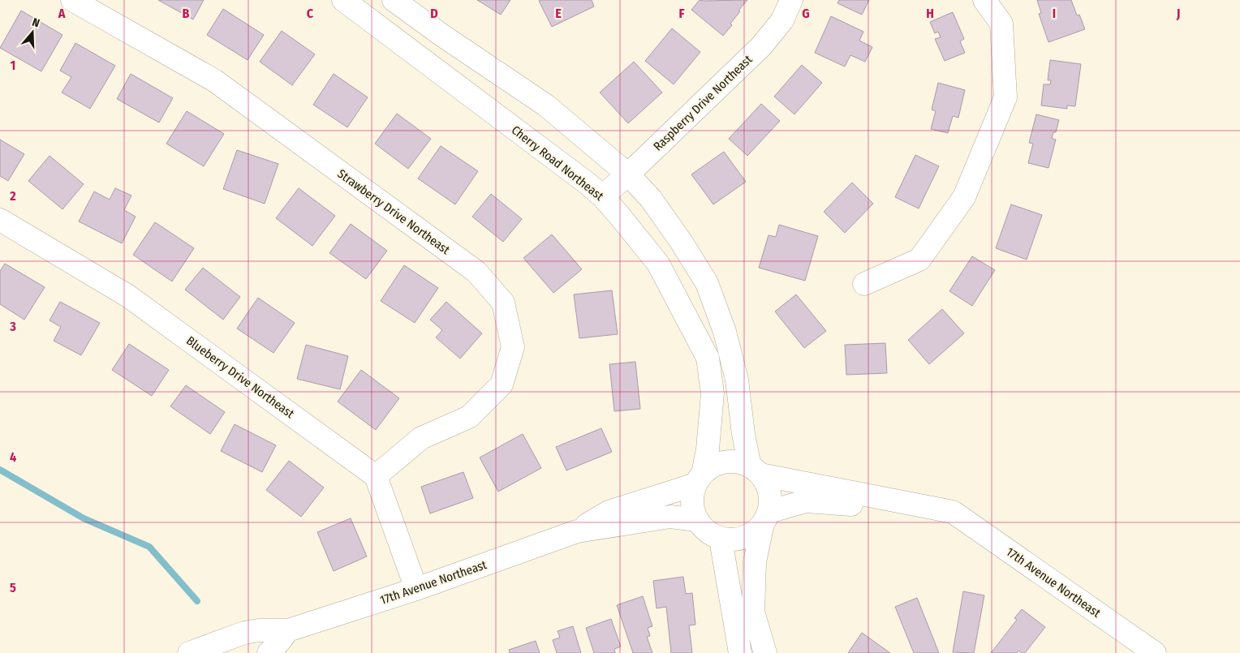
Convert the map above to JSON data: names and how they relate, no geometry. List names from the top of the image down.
{
  "streets": {
    "street": [
      "Raspberry Drive Northeast",
      "Cherry Road Northeast",
      "Strawberry Drive Northeast",
      "Blueberry Drive Northeast",
      "17th Avenue Northeast"
    ]
  },
  "crossings": [
    ["Raspberry Drive Northeast", "Cherry Road Northeast"],
    ["Cherry Road Northeast", "17th Avenue Northeast"],
    ["Strawberry Drive Northeast", "Blueberry Drive Northeast"]
  ],
  "north": "top",
  "grid": {
    "columns": [
      "A",
      "B",
      "C",
      "D",
      "E",
      "F",
      "G",
      "H",
      "I",
      "J"
    ],
    "rows": [
      "1",
      "2",
      "3",
      "4",
      "5"
    ]
  }
}
